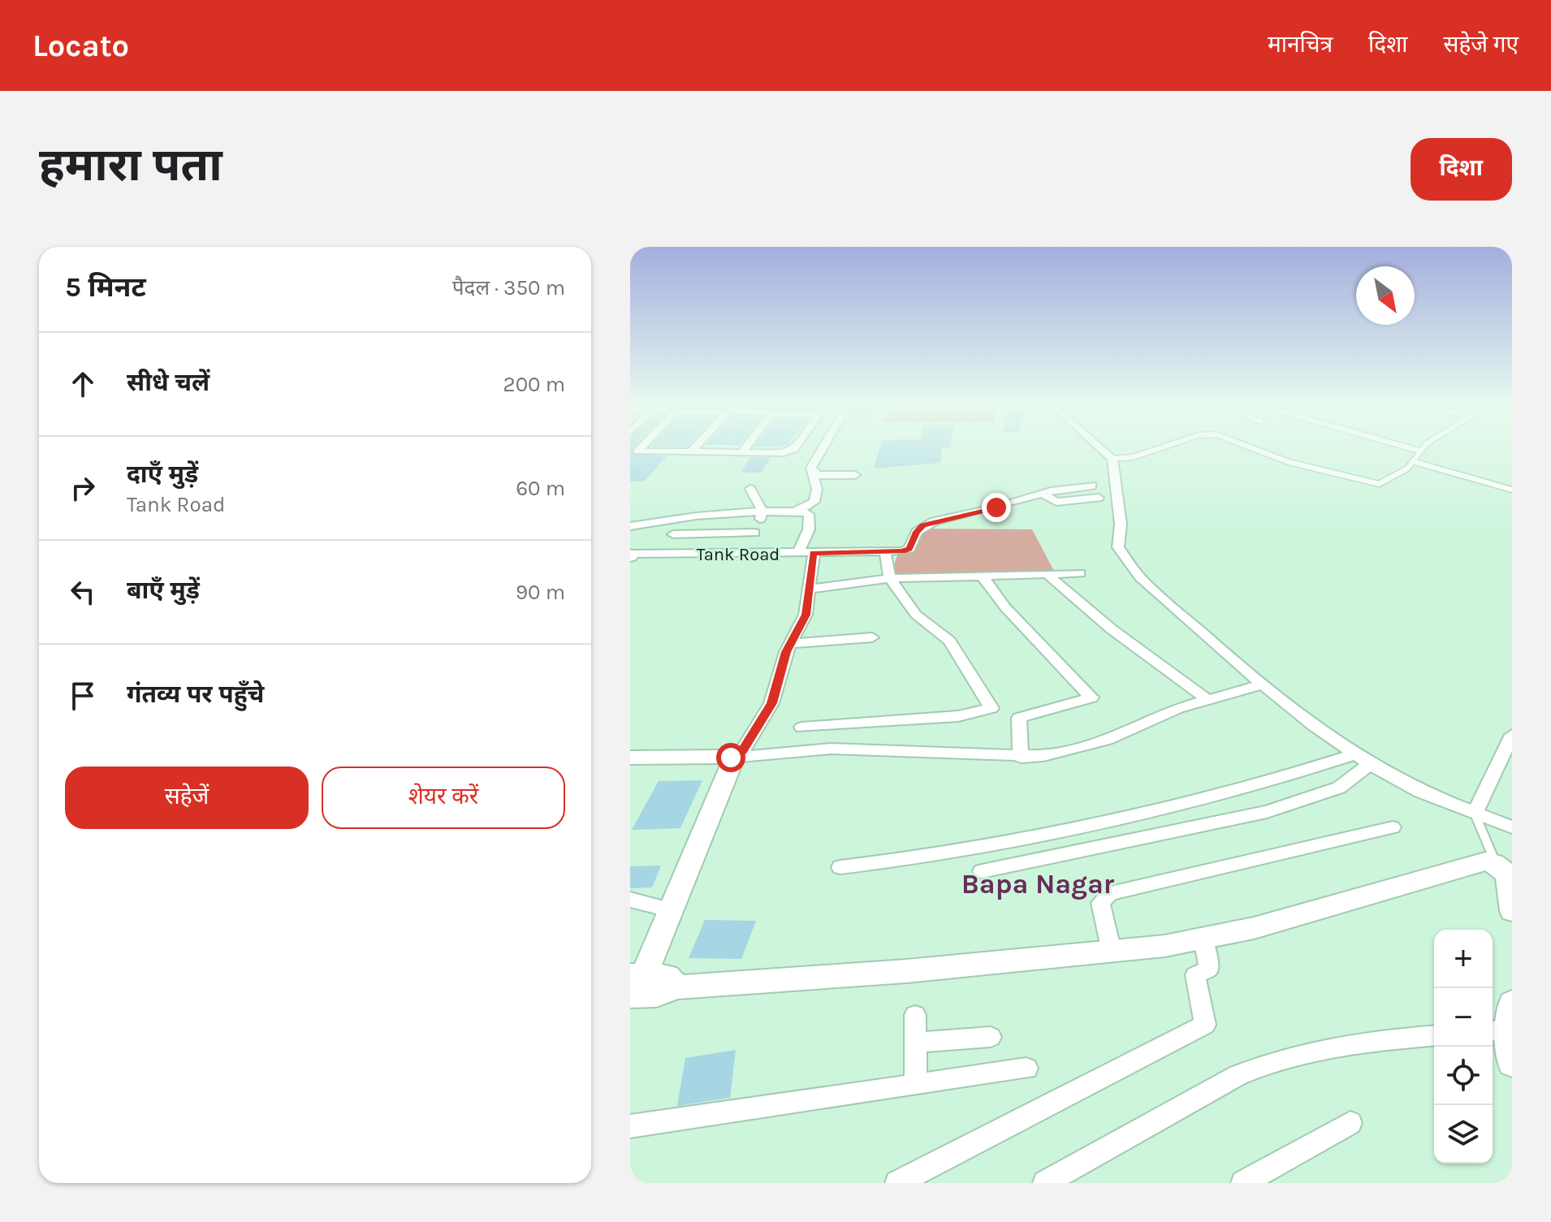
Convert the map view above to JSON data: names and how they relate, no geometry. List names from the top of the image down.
{
  "streets": {
    "street": ["Tank Road"]
  },
  "districts": ["Bapa Nagar"],
  "north": "bottom right",
  "page": {
    "header": "Locato",
    "nav": ["मानचित्र", "दिशा", "सहेजे गए"],
    "buttons": [
      "दिशा",
      ["सहेजें", "शेयर करें"]
    ],
    "title": "हमारा पता",
    "heading": ["5 मिनट", "पैदल · 350 m"],
    "list": [
      ["सीधे चलें", "200 m"],
      ["दाएँ मुड़ें", "Tank Road", "60 m"],
      ["बाएँ मुड़ें", "90 m"],
      "गंतव्य पर पहुँचे"
    ],
    "map_buttons": ["+", "−"]
  }
}
